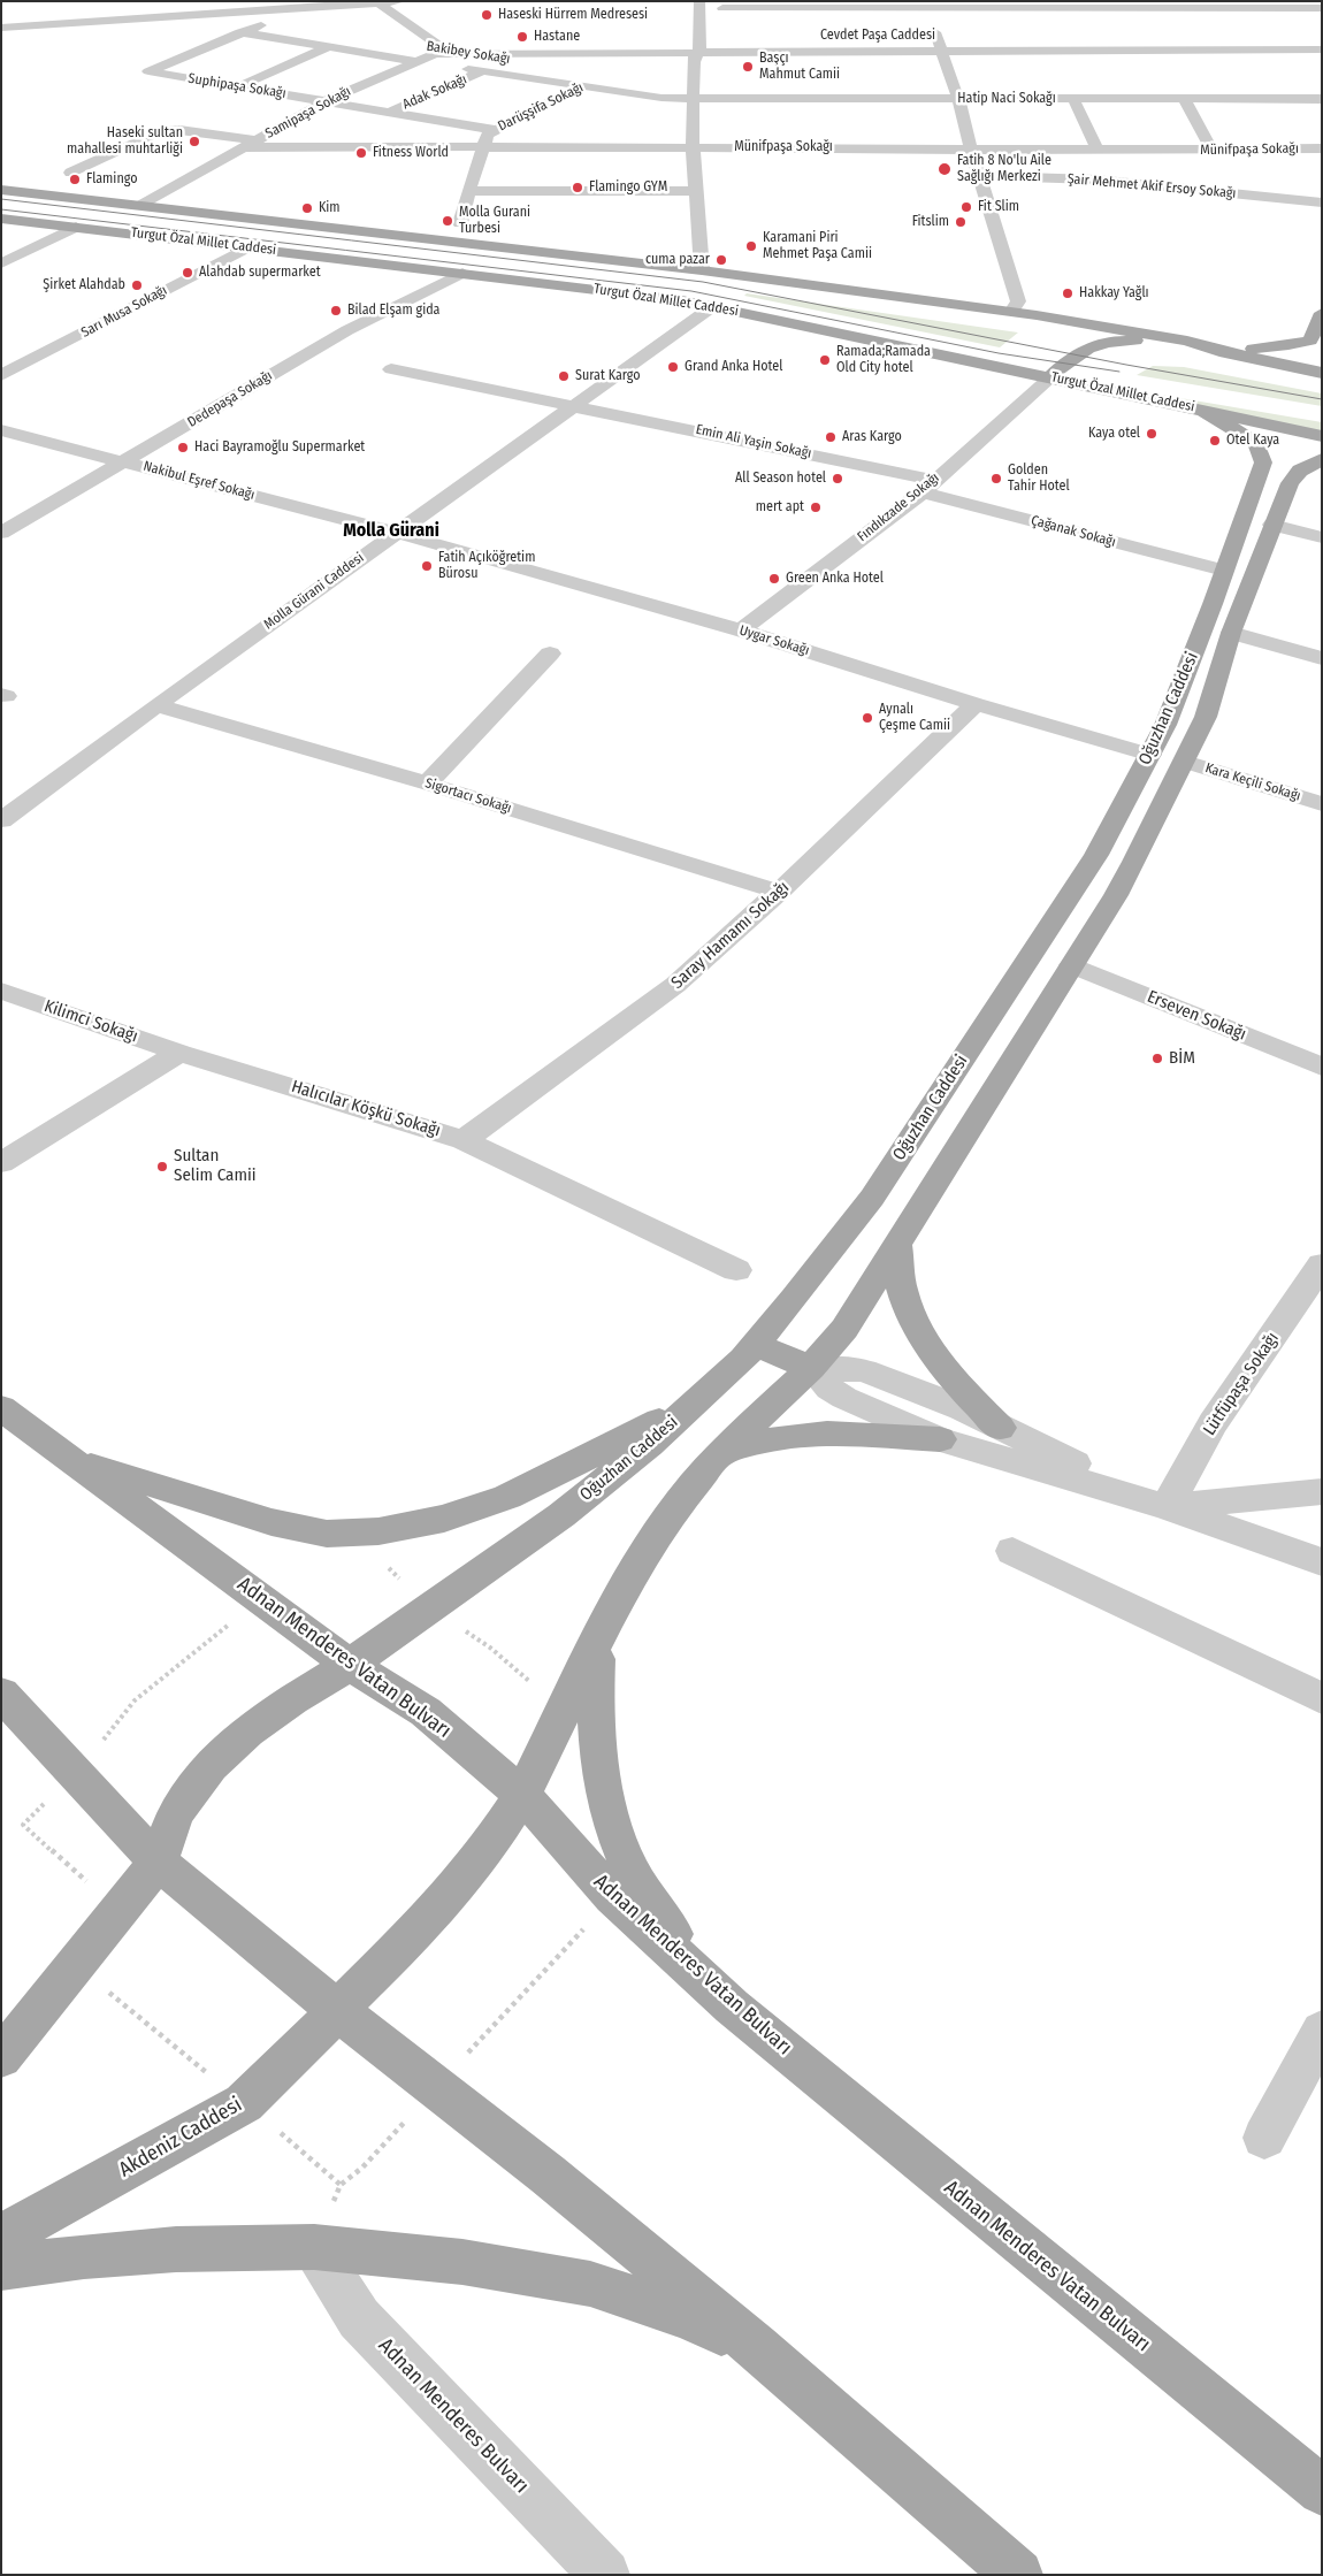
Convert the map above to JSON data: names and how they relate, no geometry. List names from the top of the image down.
{
  "streets": {
    "main road": [
      "Turgut Özal Millet Caddesi",
      "Oğuzhan Caddesi",
      "Adnan Menderes Vatan Bulvarı",
      "Akdeniz Caddesi"
    ],
    "street": [
      "Cevdet Paşa Caddesi",
      "Bakibey Sokağı",
      "Suphipaşa Sokağı",
      "Adak Sokağı",
      "Hatip Naci Sokağı",
      "Darüşşifa Sokağı",
      "Samipaşa Sokağı",
      "Münifpaşa Sokağı",
      "Şair Mehmet Akif Ersoy Sokağı",
      "Sarı Musa Sokağı",
      "Dedepaşa Sokağı",
      "Emin Ali Yaşin Sokağı",
      "Nakibul Eşref Sokağı",
      "Fındıkzade Sokağı",
      "Çağanak Sokağı",
      "Molla Gürani Caddesi",
      "Uygar Sokağı",
      "Kara Keçili Sokağı",
      "Sigortacı Sokağı",
      "Saray Hamamı Sokağı",
      "Erseven Sokağı",
      "Kilimci Sokağı",
      "Halıcılar Köşkü Sokağı",
      "Lütfüpaşa Sokağı",
      "Adnan Menderes Bulvarı"
    ]
  },
  "crossings": [
    ["Cevdet Paşa Caddesi", "Darüşşifa Sokağı"],
    ["Cevdet Paşa Caddesi", "Samipaşa Sokağı"],
    ["Bakibey Sokağı", "Suphipaşa Sokağı"],
    ["Bakibey Sokağı", "Adak Sokağı"],
    ["Bakibey Sokağı", "Hatip Naci Sokağı"],
    ["Bakibey Sokağı", "Darüşşifa Sokağı"],
    ["Bakibey Sokağı", "Samipaşa Sokağı"],
    ["Suphipaşa Sokağı", "Adak Sokağı"],
    ["Suphipaşa Sokağı", "Darüşşifa Sokağı"],
    ["Suphipaşa Sokağı", "Samipaşa Sokağı"],
    ["Darüşşifa Sokağı", "Münifpaşa Sokağı"],
    ["Samipaşa Sokağı", "Münifpaşa Sokağı"],
    ["Samipaşa Sokağı", "Turgut Özal Millet Caddesi"],
    ["Turgut Özal Millet Caddesi", "Sarı Musa Sokağı"],
    ["Turgut Özal Millet Caddesi", "Dedepaşa Sokağı"],
    ["Turgut Özal Millet Caddesi", "Fındıkzade Sokağı"],
    ["Turgut Özal Millet Caddesi", "Molla Gürani Caddesi"],
    ["Turgut Özal Millet Caddesi", "Oğuzhan Caddesi"],
    ["Dedepaşa Sokağı", "Nakibul Eşref Sokağı"],
    ["Emin Ali Yaşin Sokağı", "Fındıkzade Sokağı"],
    ["Emin Ali Yaşin Sokağı", "Çağanak Sokağı"],
    ["Emin Ali Yaşin Sokağı", "Molla Gürani Caddesi"],
    ["Nakibul Eşref Sokağı", "Molla Gürani Caddesi"],
    ["Nakibul Eşref Sokağı", "Uygar Sokağı"],
    ["Fındıkzade Sokağı", "Çağanak Sokağı"],
    ["Fındıkzade Sokağı", "Uygar Sokağı"],
    ["Çağanak Sokağı", "Oğuzhan Caddesi"],
    ["Molla Gürani Caddesi", "Uygar Sokağı"],
    ["Molla Gürani Caddesi", "Sigortacı Sokağı"],
    ["Uygar Sokağı", "Oğuzhan Caddesi"],
    ["Uygar Sokağı", "Saray Hamamı Sokağı"],
    ["Oğuzhan Caddesi", "Kara Keçili Sokağı"],
    ["Oğuzhan Caddesi", "Erseven Sokağı"],
    ["Oğuzhan Caddesi", "Adnan Menderes Vatan Bulvarı"],
    ["Oğuzhan Caddesi", "Akdeniz Caddesi"],
    ["Sigortacı Sokağı", "Saray Hamamı Sokağı"],
    ["Saray Hamamı Sokağı", "Halıcılar Köşkü Sokağı"],
    ["Kilimci Sokağı", "Halıcılar Köşkü Sokağı"],
    ["Adnan Menderes Vatan Bulvarı", "Akdeniz Caddesi"]
  ],
  "districts": ["Molla Gürani"],
  "places": [
    "Haseski Hürrem Medresesi",
    "Hastane",
    "Başçı Mahmut Camii",
    "Haseki sultan mahallesi muhtarliği",
    "Fitness World",
    "Fatih 8 No'lu Aile Sağlığı Merkezi",
    "Flamingo",
    "Flamingo GYM",
    "Fit Slim",
    "Kim",
    "Molla Gurani Turbesi",
    "Fitslim",
    "Karamani Piri Mehmet Paşa Camii",
    "cuma pazar",
    "Alahdab supermarket",
    "Şirket Alahdab",
    "Hakkay Yağlı",
    "Bilad Elşam gida",
    "Ramada;Ramada Old City hotel",
    "Grand Anka Hotel",
    "Surat Kargo",
    "Kaya otel",
    "Aras Kargo",
    "Otel Kaya",
    "Haci Bayramoğlu Supermarket",
    "All Season hotel",
    "Golden Tahir Hotel",
    "mert apt",
    "Fatih Açıköğretim Bürosu",
    "Green Anka Hotel",
    "Aynalı Çeşme Camii",
    "BİM",
    "Sultan Selim Camii"
  ]
}
